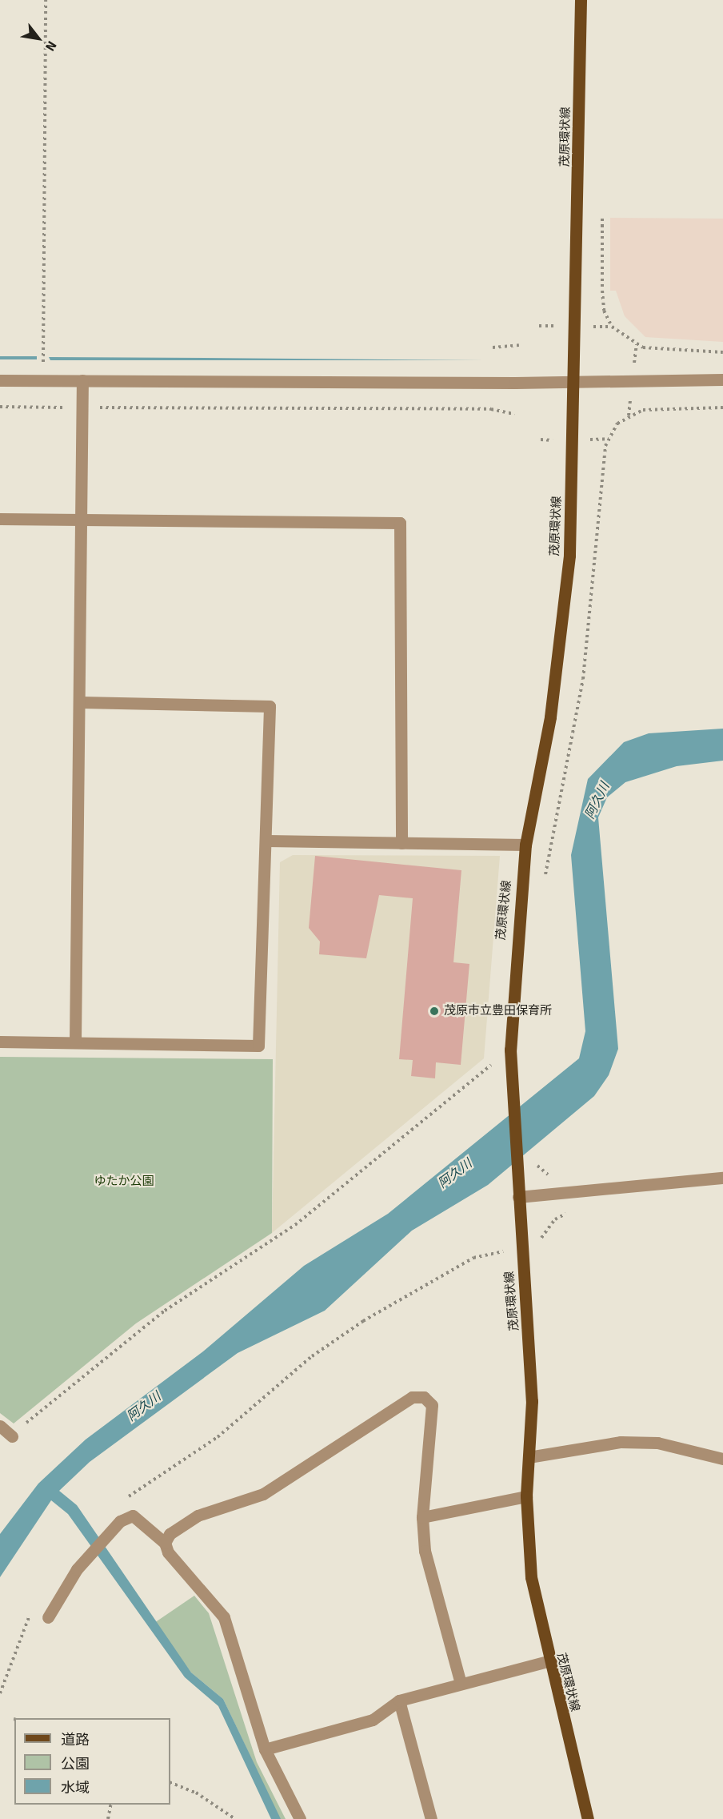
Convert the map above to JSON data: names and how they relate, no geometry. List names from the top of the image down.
{
  "streets": {
    "main road": ["茂原環状線"]
  },
  "water": ["阿久川"],
  "parks": ["ゆたか公園"],
  "places": ["茂原市立豊田保育所"],
  "legend": ["道路", "公園", "水域"],
  "north": "bottom right"
}
